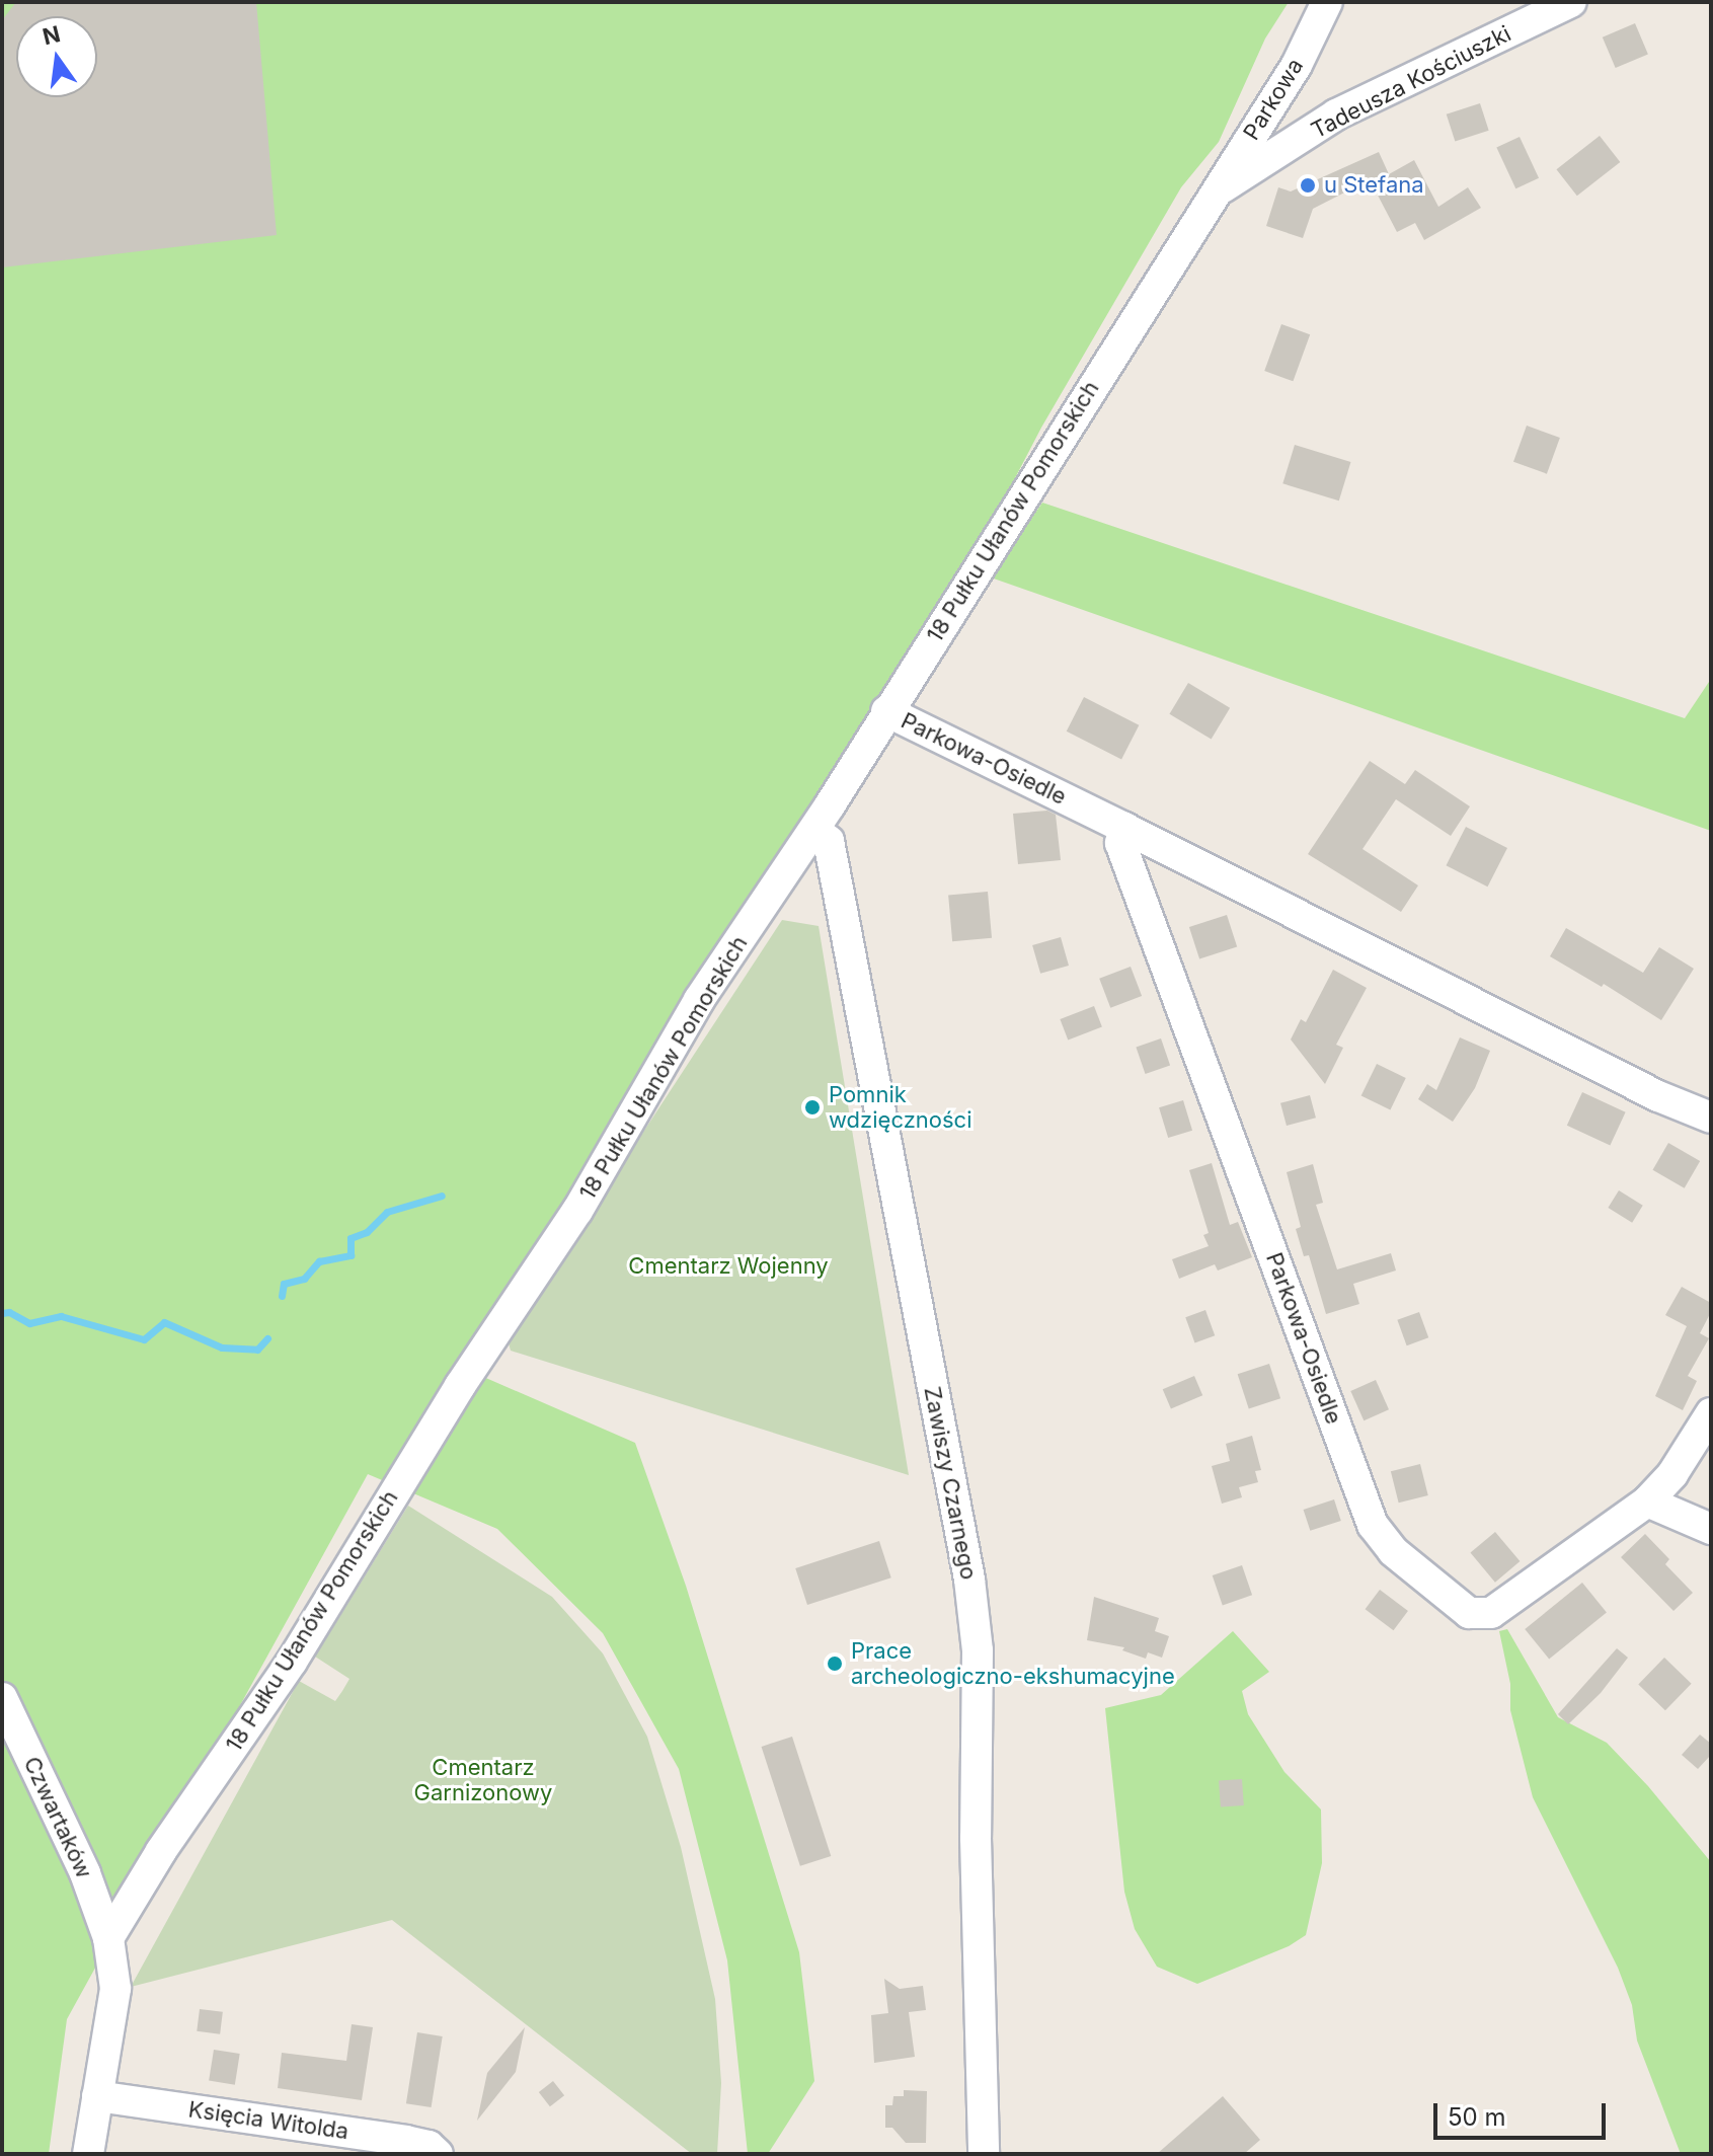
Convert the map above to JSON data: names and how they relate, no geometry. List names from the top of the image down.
{
  "streets": {
    "street": [
      "Tadeusza Kościuszki",
      "Parkowa",
      "18 Pułku Ułanów Pomorskich",
      "Parkowa-Osiedle",
      "Zawiszy Czarnego",
      "Czwartaków",
      "Księcia Witolda"
    ]
  },
  "crossings": [
    ["Tadeusza Kościuszki", "Parkowa"],
    ["Tadeusza Kościuszki", "18 Pułku Ułanów Pomorskich"],
    ["Parkowa", "18 Pułku Ułanów Pomorskich"],
    ["18 Pułku Ułanów Pomorskich", "Parkowa-Osiedle"],
    ["18 Pułku Ułanów Pomorskich", "Zawiszy Czarnego"],
    ["18 Pułku Ułanów Pomorskich", "Czwartaków"],
    ["Czwartaków", "Księcia Witolda"]
  ],
  "parks": ["Cmentarz Wojenny", "Cmentarz Garnizonowy"],
  "places": ["u Stefana", "Pomnik wdzięczności", "Prace archeologiczno-ekshumacyjne"],
  "scale_bar": "50 m",
  "north": "top"
}
